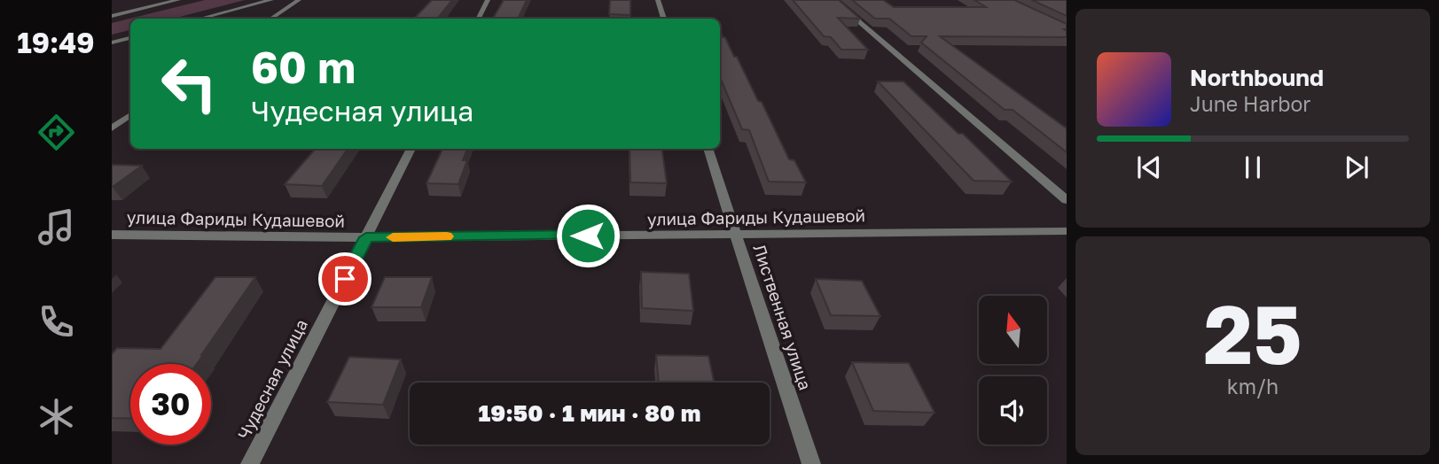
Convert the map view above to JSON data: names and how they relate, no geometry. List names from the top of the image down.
{
  "streets": {
    "street": ["улица Фариды Кудашевой", "Лиственная улица", "Чудесная улица"]
  },
  "crossings": [
    ["улица Фариды Кудашевой", "Лиственная улица"],
    ["улица Фариды Кудашевой", "Чудесная улица"]
  ],
  "north": "top",
  "page": {
    "tabs": "19:49",
    "turn": ["60 m", "Чудесная улица"],
    "song": ["Northbound", "June Harbor"],
    "tile": ["25", "km/h"],
    "limit": "30",
    "trip": "19:50 · 1 мин · 80 m"
  }
}
